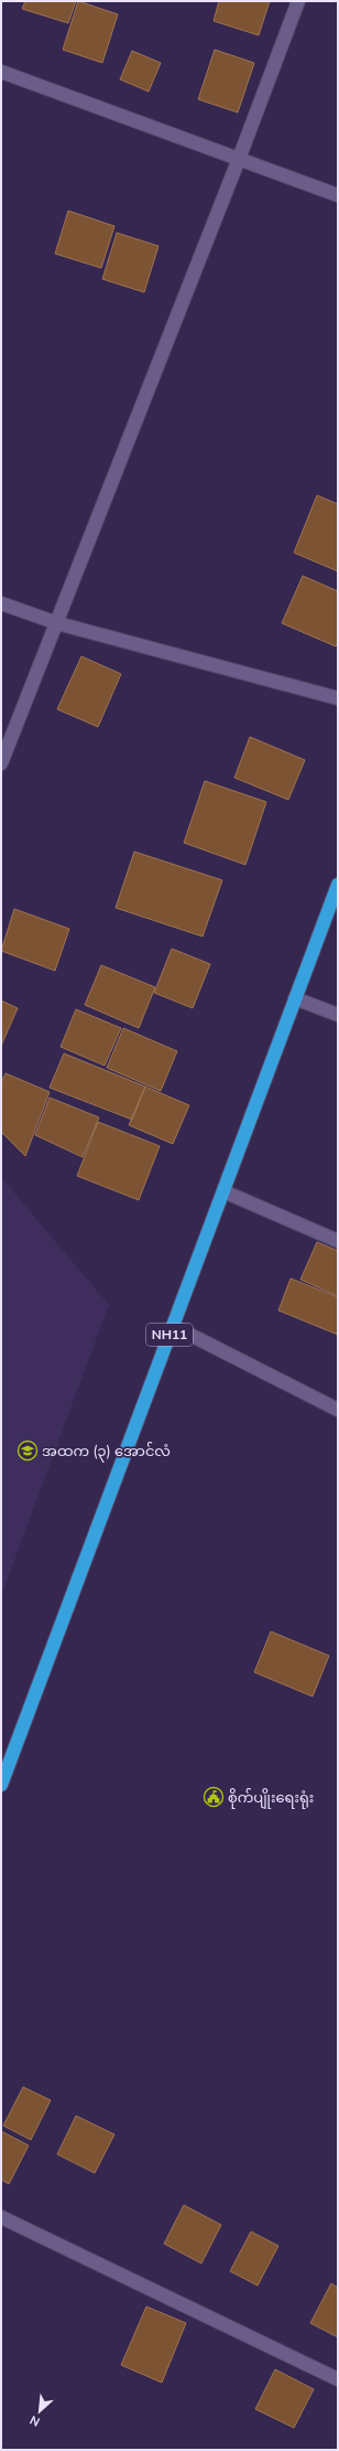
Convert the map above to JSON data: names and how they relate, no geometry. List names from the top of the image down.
{
  "streets": {
    "highway": ["NH11"]
  },
  "places": {
    "school or university": ["အထက (၃) အောင်လံ"],
    "public building": ["စိုက်ပျိုးရေးရုံး"]
  },
  "north": "bottom left"
}
